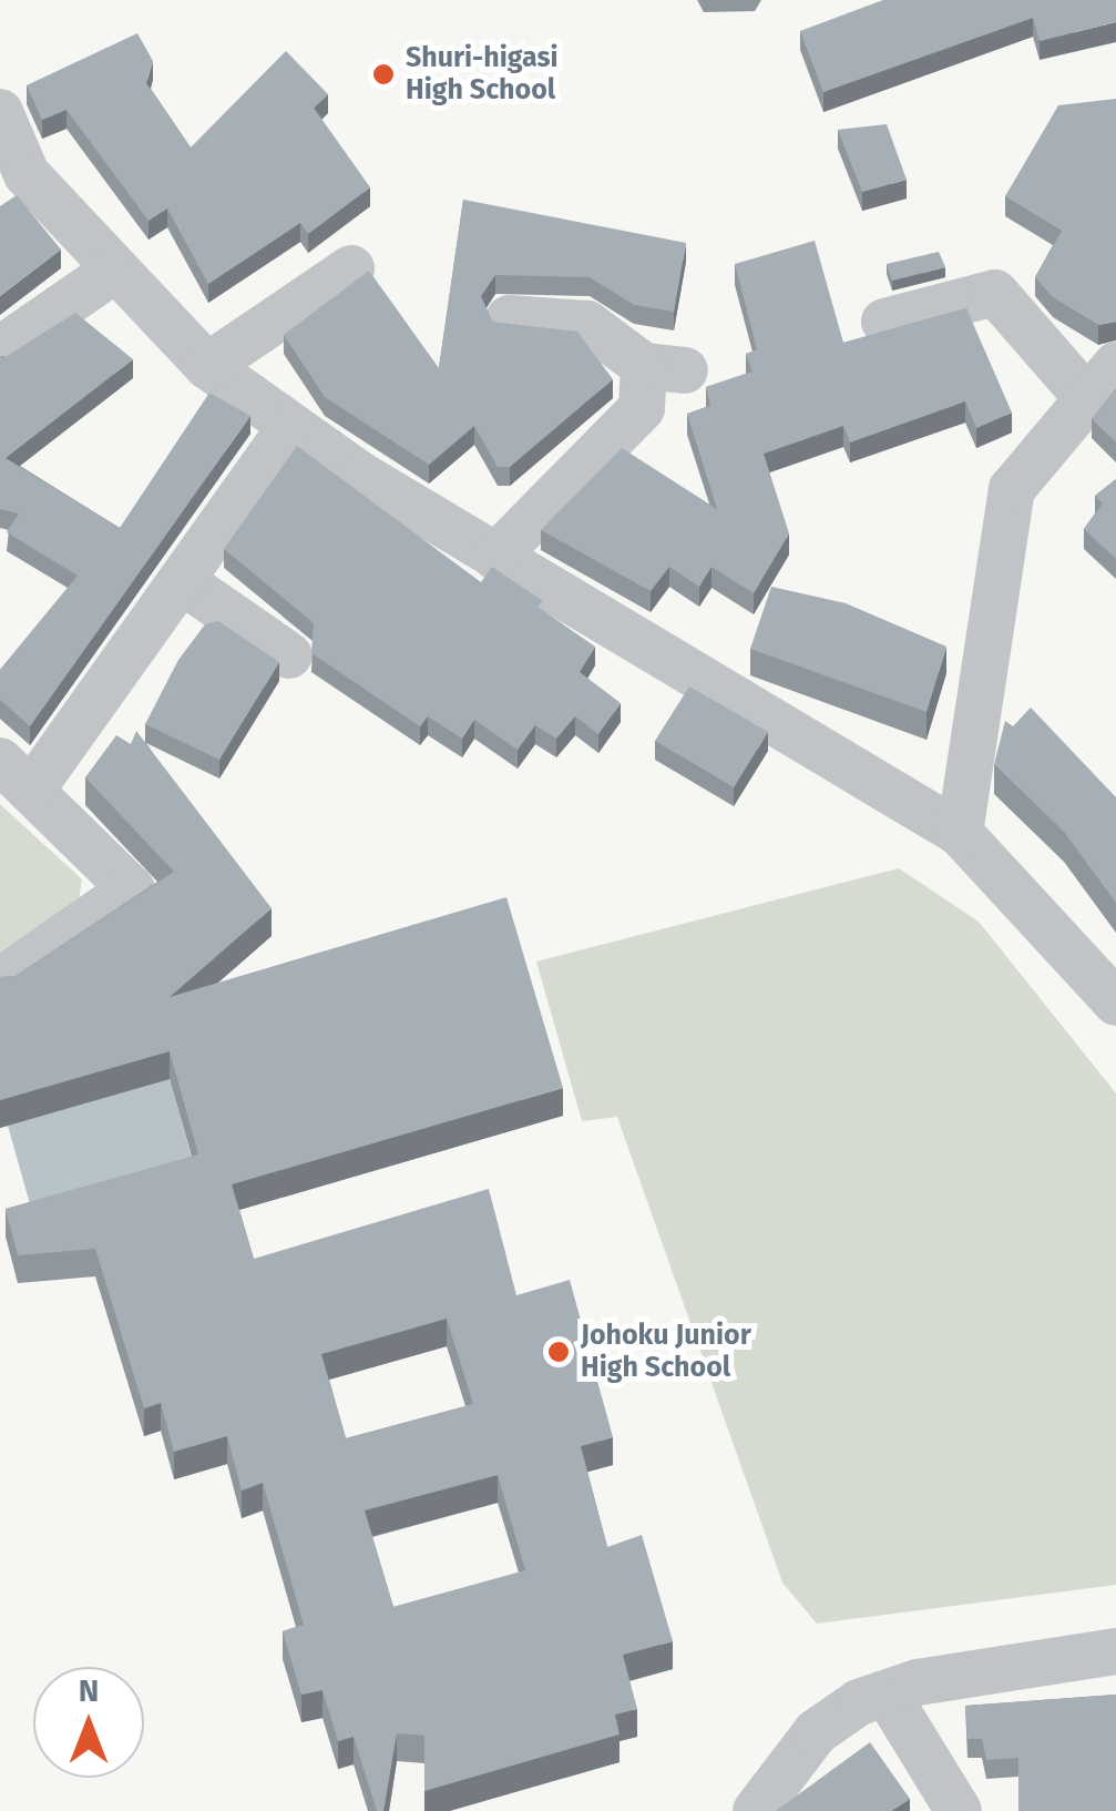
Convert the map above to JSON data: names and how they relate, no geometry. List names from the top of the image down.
{
  "places": ["Shuri-higasi High School", "Johoku Junior High School"],
  "north": "top"
}
